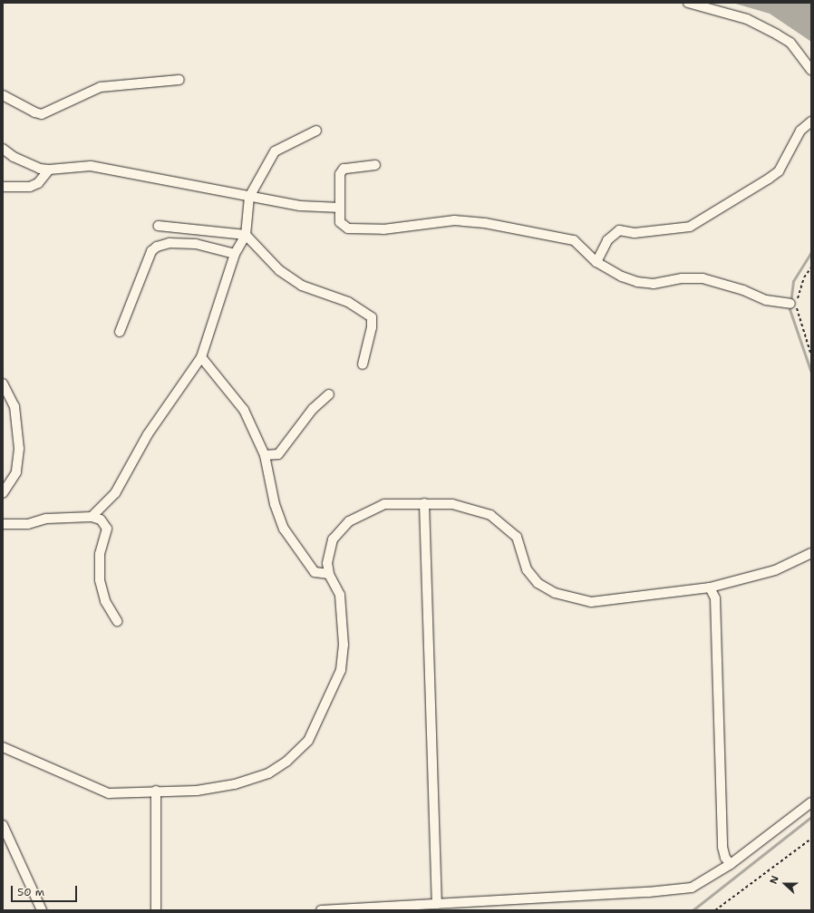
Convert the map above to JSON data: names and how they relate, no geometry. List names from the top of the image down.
{
  "scale_bar": "50 m",
  "north": "left"
}
